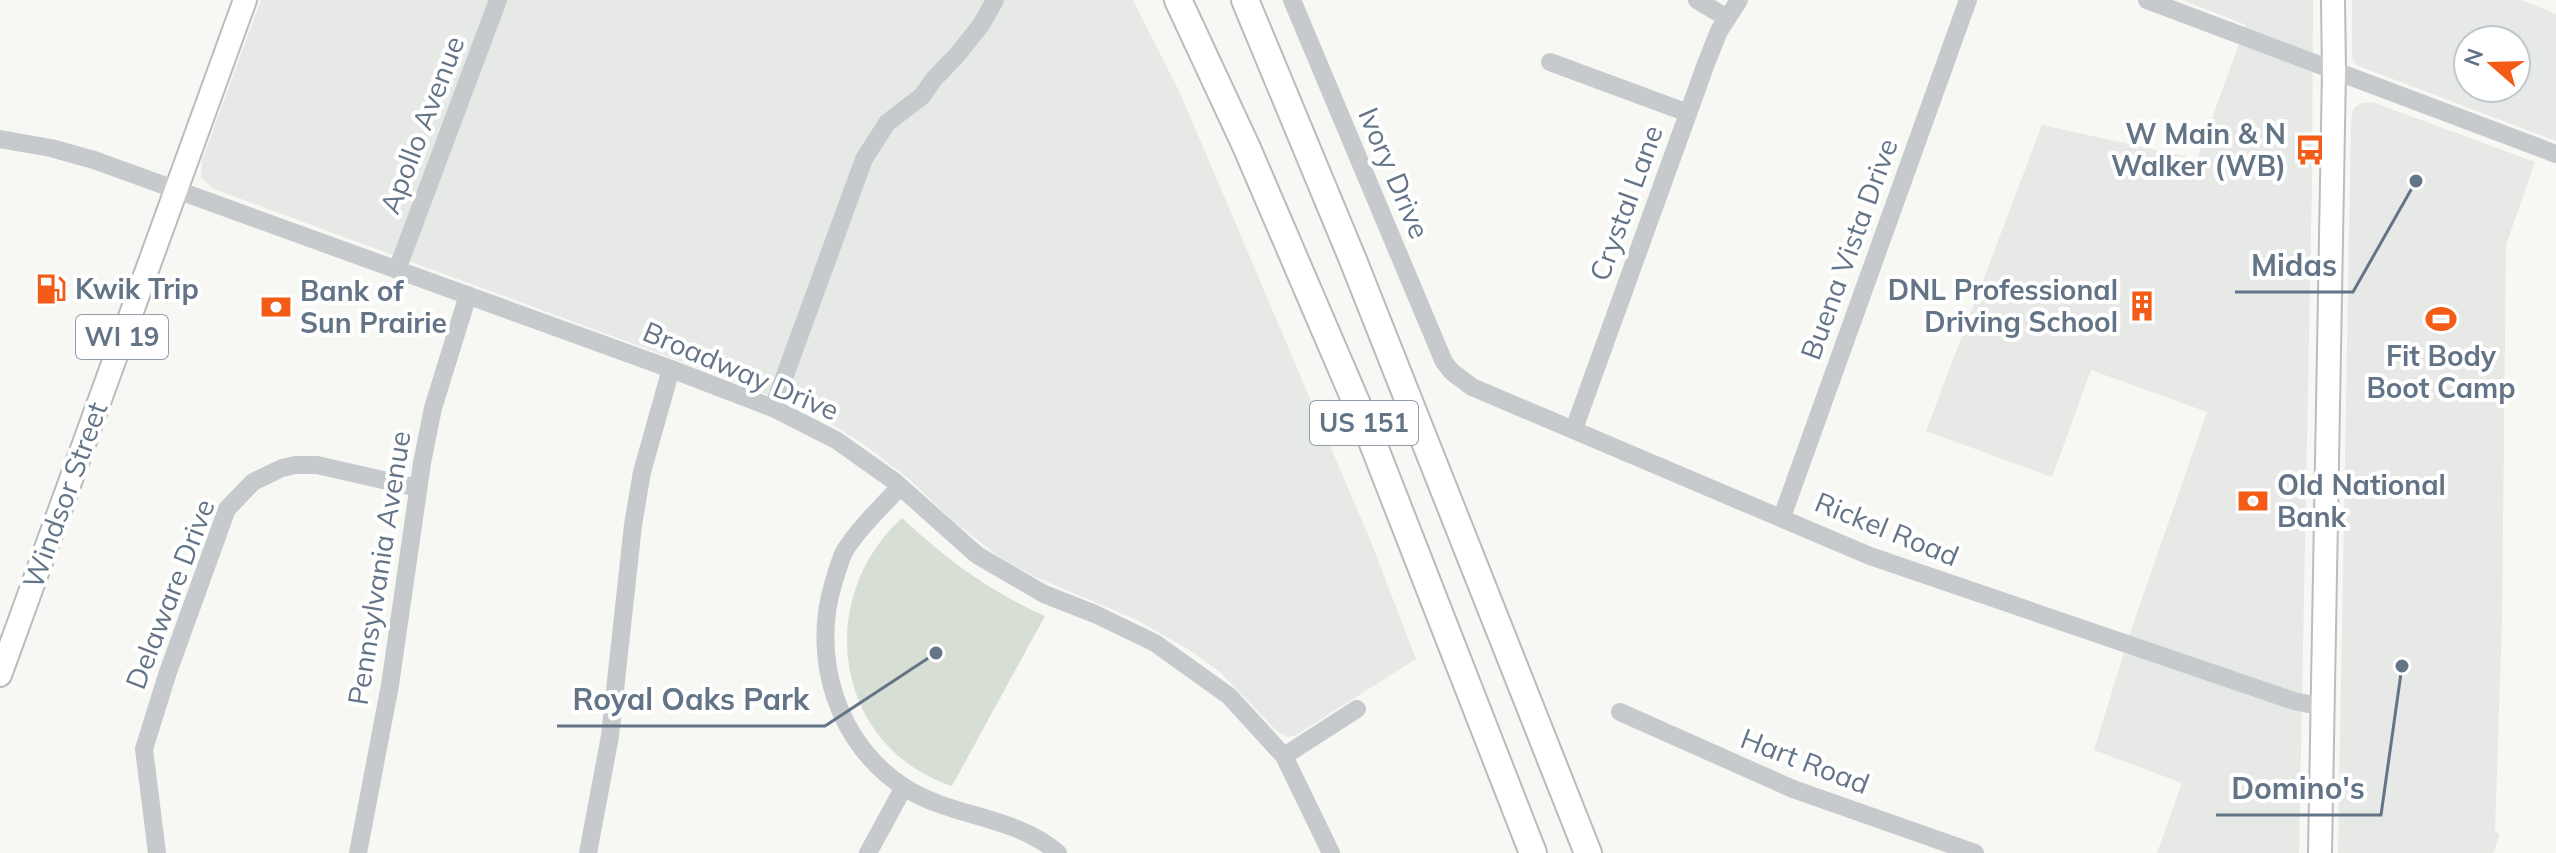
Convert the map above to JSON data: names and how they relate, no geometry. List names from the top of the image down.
{
  "streets": {
    "highway": ["US 151"],
    "main road": ["WI 19", "Windsor Street"],
    "street": [
      "Apollo Avenue",
      "Ivory Drive",
      "Crystal Lane",
      "Buena Vista Drive",
      "Broadway Drive",
      "Rickel Road",
      "Pennsylvania Avenue",
      "Delaware Drive",
      "Hart Road"
    ]
  },
  "crossings": [
    ["Apollo Avenue", "Broadway Drive"],
    ["Ivory Drive", "Rickel Road"],
    ["Crystal Lane", "Rickel Road"],
    ["Buena Vista Drive", "Rickel Road"],
    ["Broadway Drive", "Windsor Street"],
    ["Broadway Drive", "Pennsylvania Avenue"],
    ["Pennsylvania Avenue", "Delaware Drive"]
  ],
  "places": {
    "bus stop": ["W Main & N Walker (WB)"],
    "other": ["Midas", "Royal Oaks Park", "Domino's"],
    "fuel station": ["Kwik Trip"],
    "building": ["DNL Professional Driving School"],
    "bank": ["Bank of Sun Prairie", "Old National Bank"],
    "sports": ["Fit Body Boot Camp"]
  },
  "north": "left"
}
